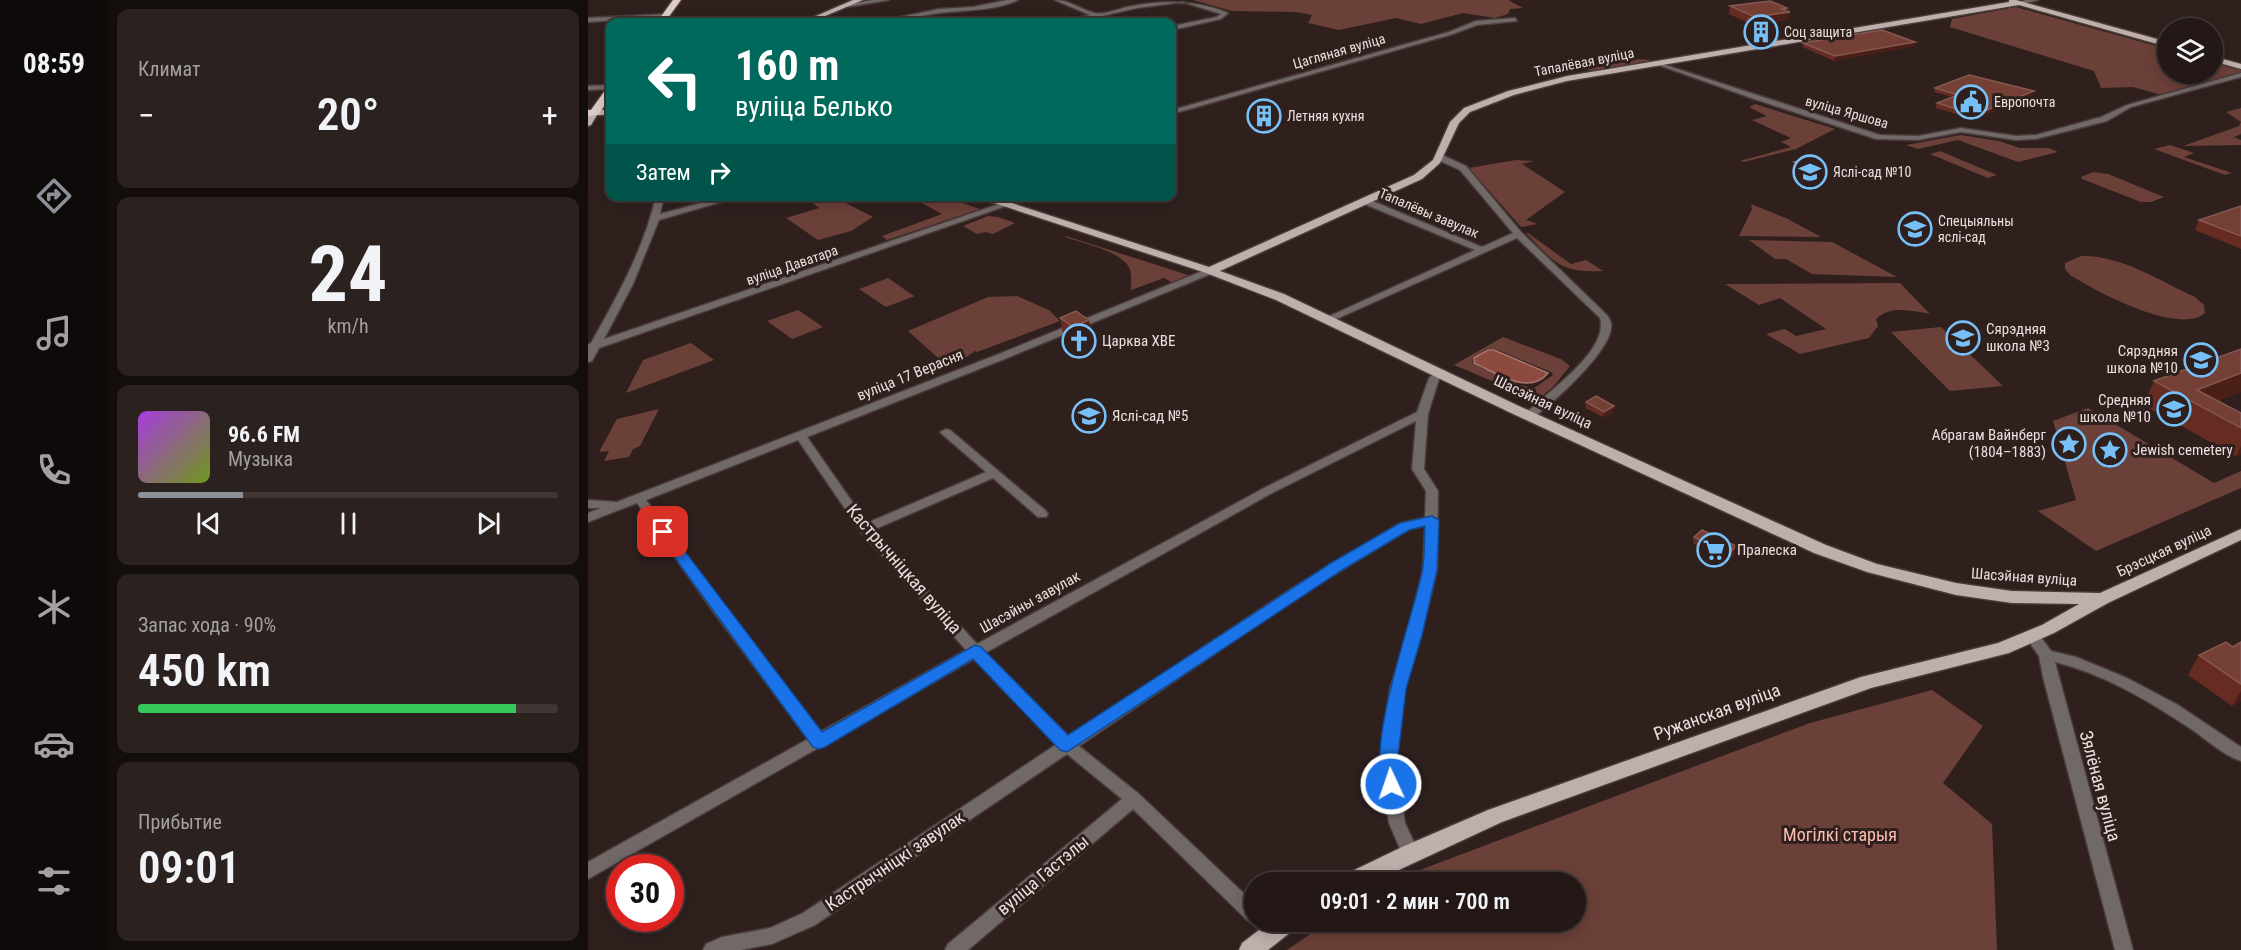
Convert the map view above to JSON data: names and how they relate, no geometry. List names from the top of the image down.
{
  "streets": {
    "main road": [
      "Тапалёвая вуліца",
      "Шасэйная вуліца",
      "Брэсцкая вуліца",
      "Ружанская вуліца"
    ],
    "street": [
      "Цагляная вуліца",
      "вуліца Яршова",
      "Тапалёвы завулак",
      "вуліца Даватара",
      "вуліца 17 Верасня",
      "Кастрычніцкая вуліца",
      "Шасэйны завулак",
      "Зялёная вуліца",
      "Кастрычніцкі завулак",
      "вуліца Гастэлы"
    ]
  },
  "crossings": [
    ["Тапалёвая вуліца", "вуліца Яршова"],
    ["Тапалёвая вуліца", "Тапалёвы завулак"],
    ["Тапалёвая вуліца", "вуліца 17 Верасня"],
    ["Тапалёвая вуліца", "Шасэйная вуліца"],
    ["вуліца Даватара", "Шасэйная вуліца"],
    ["вуліца 17 Верасня", "Шасэйная вуліца"],
    ["вуліца 17 Верасня", "Кастрычніцкая вуліца"],
    ["Шасэйная вуліца", "Брэсцкая вуліца"],
    ["Шасэйная вуліца", "Ружанская вуліца"],
    ["Брэсцкая вуліца", "Ружанская вуліца"],
    ["Кастрычніцкая вуліца", "Шасэйны завулак"],
    ["Кастрычніцкая вуліца", "Кастрычніцкі завулак"],
    ["Кастрычніцкая вуліца", "вуліца Гастэлы"],
    ["Ружанская вуліца", "Зялёная вуліца"]
  ],
  "parks": ["Могілкі старыя"],
  "places": {
    "building": ["Соц защита", "Летняя кухня"],
    "public building": ["Европочта"],
    "school or university": [
      "Яслі-сад №10",
      "Спецыяльны яслі-сад",
      "Сярэдняя школа №3",
      "Сярэдняя школа №10",
      "Средняя школа №10",
      "Яслі-сад №5"
    ],
    "church": ["Царква ХВЕ"],
    "place": ["Абрагам Вайнберг (1804–1883)", "Jewish cemetery"],
    "supermarket": ["Пралеска"]
  },
  "page": {
    "tabs": "08:59",
    "tile": [
      "Климат",
      ["24", "km/h"],
      ["Запас хода · 90%", "450 km"],
      ["Прибытие", "09:01"]
    ],
    "turn": ["160 m", "вуліца Белько"],
    "heat": ["−", "20°", "+"],
    "then": "Затем",
    "song": ["96.6 FM", "Музыка"],
    "limit": "30",
    "trip": "09:01 · 2 мин · 700 m"
  }
}
